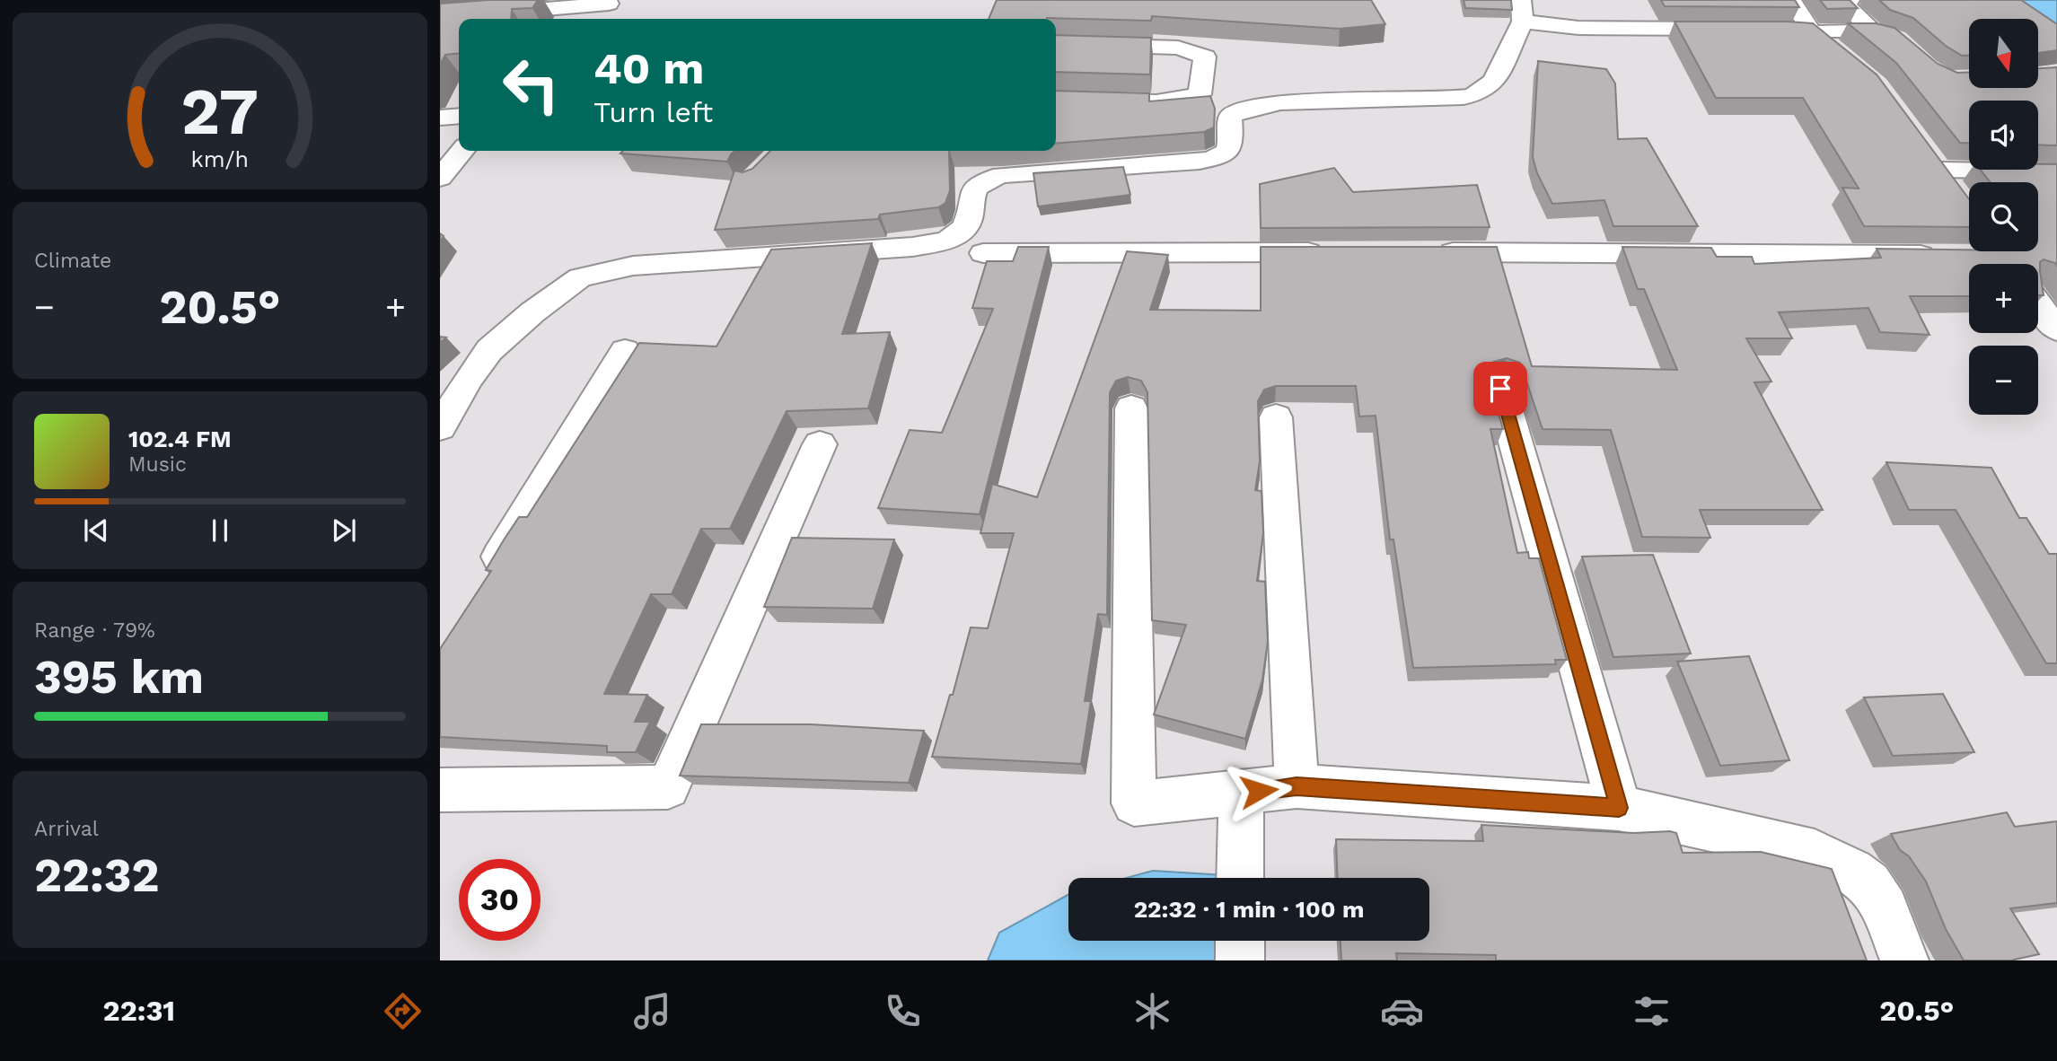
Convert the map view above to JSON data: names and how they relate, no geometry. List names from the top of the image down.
{
  "north": "bottom",
  "page": {
    "map_buttons": ["+", "−"],
    "turn": ["40 m", "Turn left"],
    "tile": [
      "Climate",
      ["Range · 79%", "395 km"],
      ["Arrival", "22:32"]
    ],
    "heat": ["−", "20.5°", "+"],
    "song": ["102.4 FM", "Music"],
    "limit": "30",
    "trip": "22:32 · 1 min · 100 m",
    "tabs": ["22:31", "20.5°"],
    "gauge": ["27", "km/h"]
  }
}
